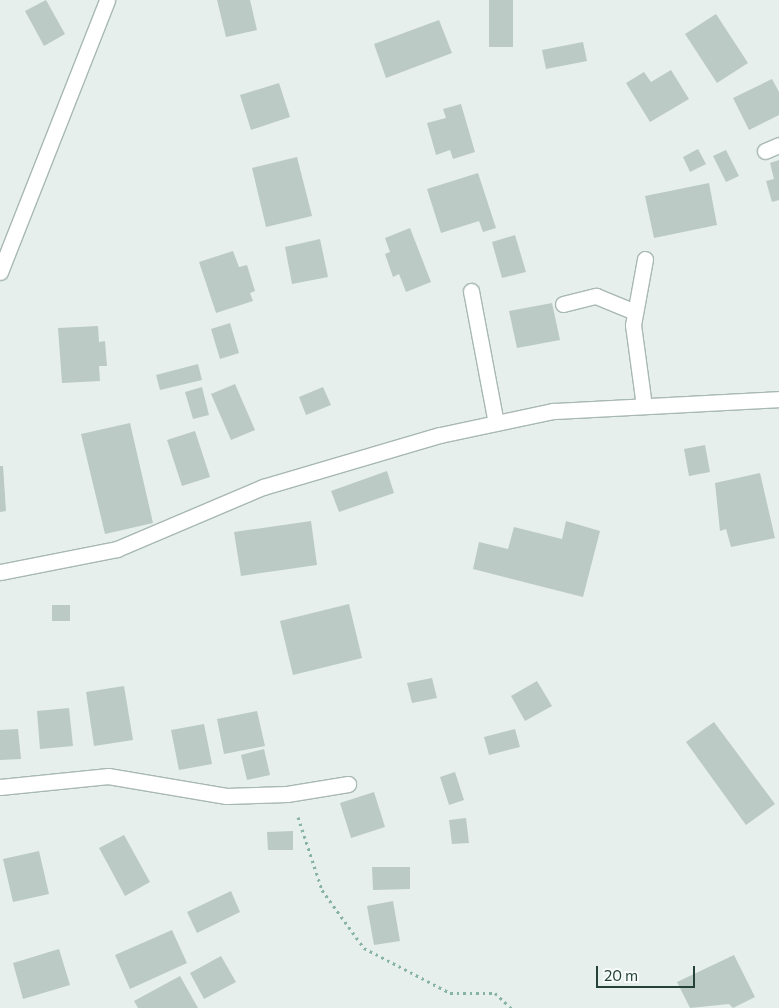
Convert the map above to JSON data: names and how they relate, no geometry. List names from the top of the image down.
{
  "scale_bar": "20 m"
}
